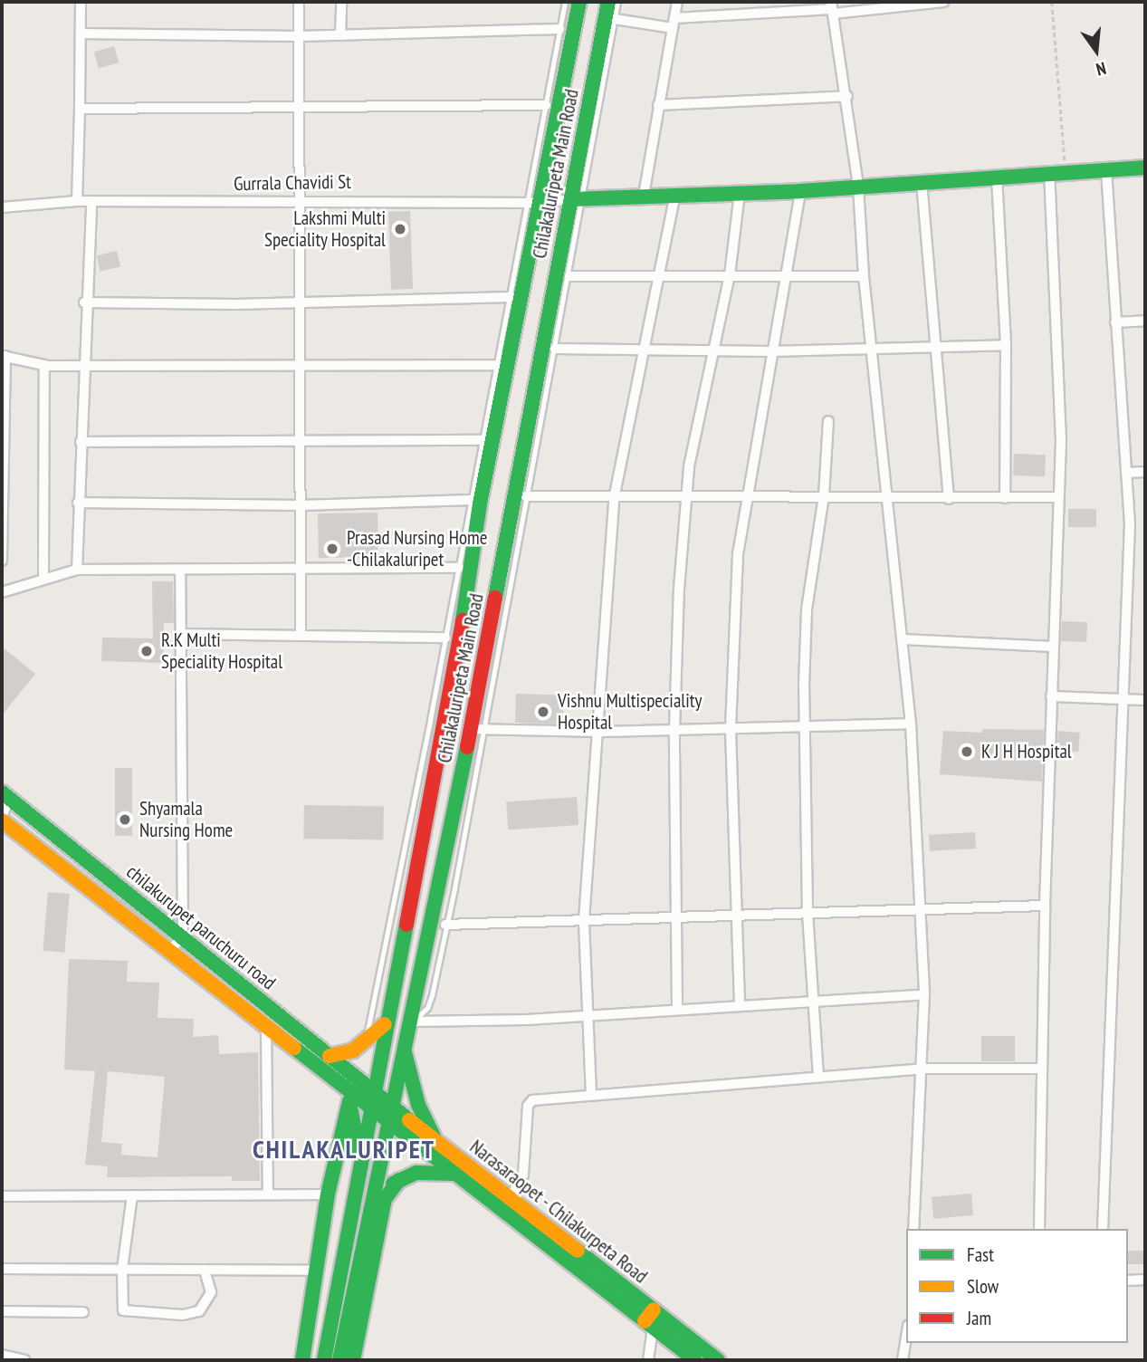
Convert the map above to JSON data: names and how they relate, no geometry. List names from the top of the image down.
{
  "streets": {
    "main road": ["Chilakaluripeta Main Road", "chilakurupet paruchuru road", "Narasaraopet - Chilakurpeta Road"],
    "street": ["Gurrala Chavidi St"]
  },
  "crossings": [
    ["Chilakaluripeta Main Road", "Gurrala Chavidi St"],
    ["Chilakaluripeta Main Road", "chilakurupet paruchuru road"],
    ["Chilakaluripeta Main Road", "Narasaraopet - Chilakurpeta Road"],
    ["chilakurupet paruchuru road", "Narasaraopet - Chilakurpeta Road"]
  ],
  "districts": ["CHILAKALURIPET"],
  "places": [
    "Lakshmi Multi Speciality Hospital",
    "Prasad Nursing Home -Chilakaluripet",
    "R.K Multi Speciality Hospital",
    "Vishnu Multispeciality Hospital",
    "K J H Hospital",
    "Shyamala Nursing Home"
  ],
  "legend": ["Fast", "Slow", "Jam"],
  "north": "bottom"
}
